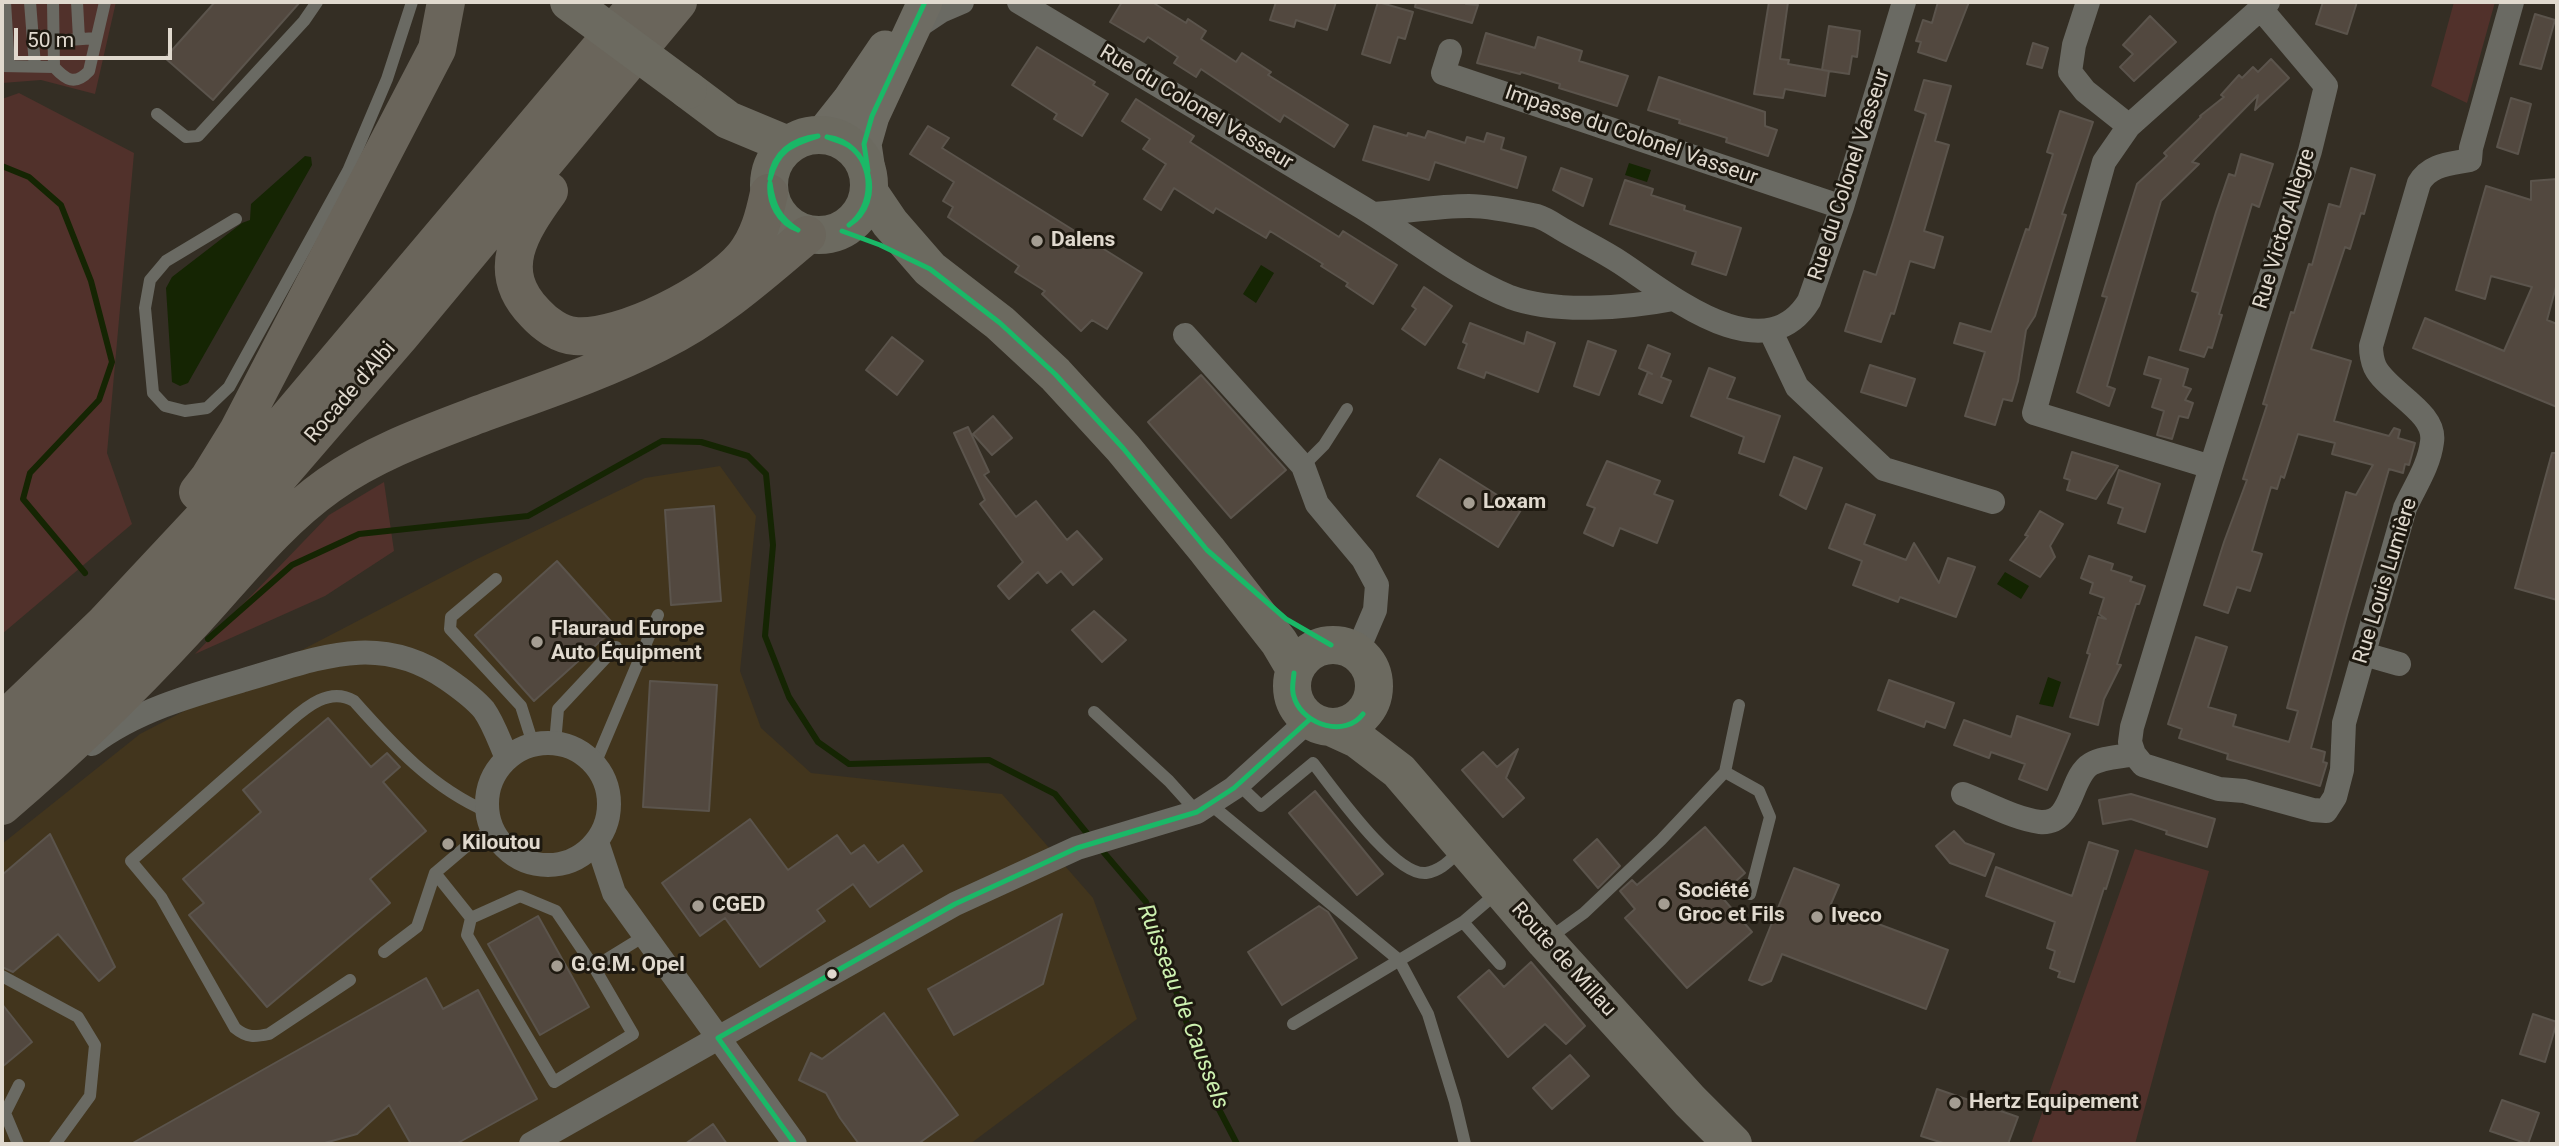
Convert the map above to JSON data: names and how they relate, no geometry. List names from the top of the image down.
{
  "streets": {
    "highway": ["Rocade d'Albi"],
    "main road": ["Route de Millau"],
    "street": [
      "Rue du Colonel Vasseur",
      "Impasse du Colonel Vasseur",
      "Rue Victor Allègre",
      "Rue Louis Lumière"
    ]
  },
  "crossings": [
    ["Rue du Colonel Vasseur", "Impasse du Colonel Vasseur"],
    ["Rue Victor Allègre", "Rue Louis Lumière"]
  ],
  "water": ["Ruisseau de Caussels"],
  "places": [
    "Dalens",
    "Loxam",
    "Flauraud Europe Auto Équipment",
    "Kiloutou",
    "Société Groc et Fils",
    "CGED",
    "Iveco",
    "G.G.M. Opel",
    "Hertz Equipement"
  ],
  "scale_bar": "50 m"
}
